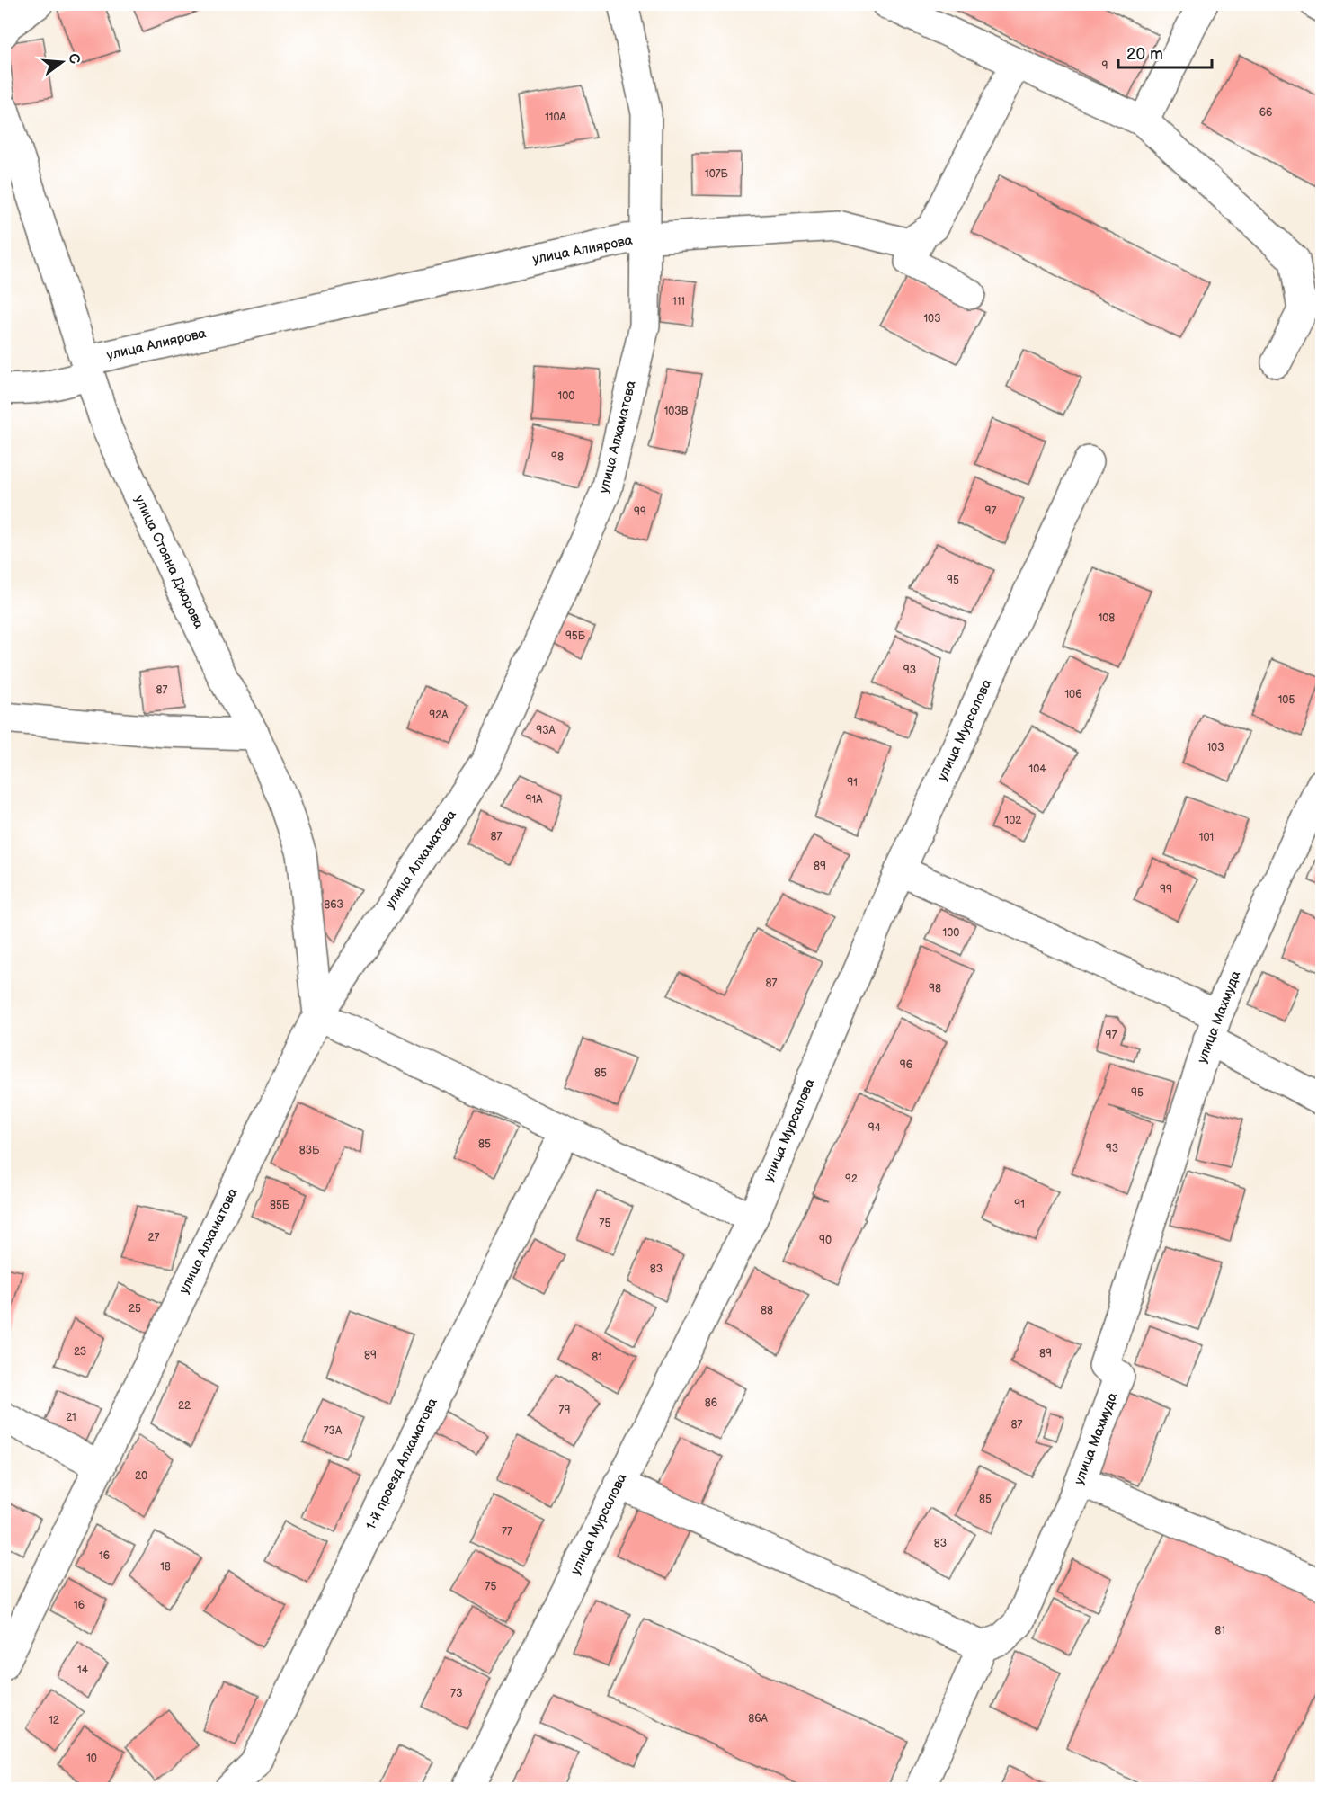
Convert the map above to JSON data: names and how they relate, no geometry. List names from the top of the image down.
{
  "streets": {
    "street": [
      "улица Алиярова",
      "улица Алхаматова",
      "улица Стояна Джорова",
      "улица Мурсалова",
      "улица Махмуда",
      "1-й проезд Алхаматова"
    ]
  },
  "crossings": [
    ["улица Алиярова", "улица Алхаматова"],
    ["улица Алиярова", "улица Стояна Джорова"],
    ["улица Алхаматова", "улица Стояна Джорова"]
  ],
  "house_numbers": [
    "9",
    "66",
    "110А",
    "107Б",
    "111",
    "103",
    "100",
    "103В",
    "98",
    "97",
    "99",
    "95",
    "108",
    "95Б",
    "93",
    "87",
    "106",
    "105",
    "92А",
    "93А",
    "103",
    "104",
    "91",
    "91А",
    "102",
    "87",
    "101",
    "89",
    "99",
    "86З",
    "100",
    "87",
    "98",
    "97",
    "96",
    "85",
    "95",
    "94",
    "85",
    "93",
    "83Б",
    "92",
    "91",
    "85Б",
    "75",
    "27",
    "90",
    "83",
    "25",
    "88",
    "23",
    "89",
    "89",
    "81",
    "86",
    "22",
    "79",
    "21",
    "87",
    "73А",
    "20",
    "85",
    "77",
    "83",
    "16",
    "18",
    "75",
    "16",
    "81",
    "14",
    "73",
    "86А",
    "12",
    "10"
  ],
  "scale_bar": "20 m",
  "north": "right"
}
